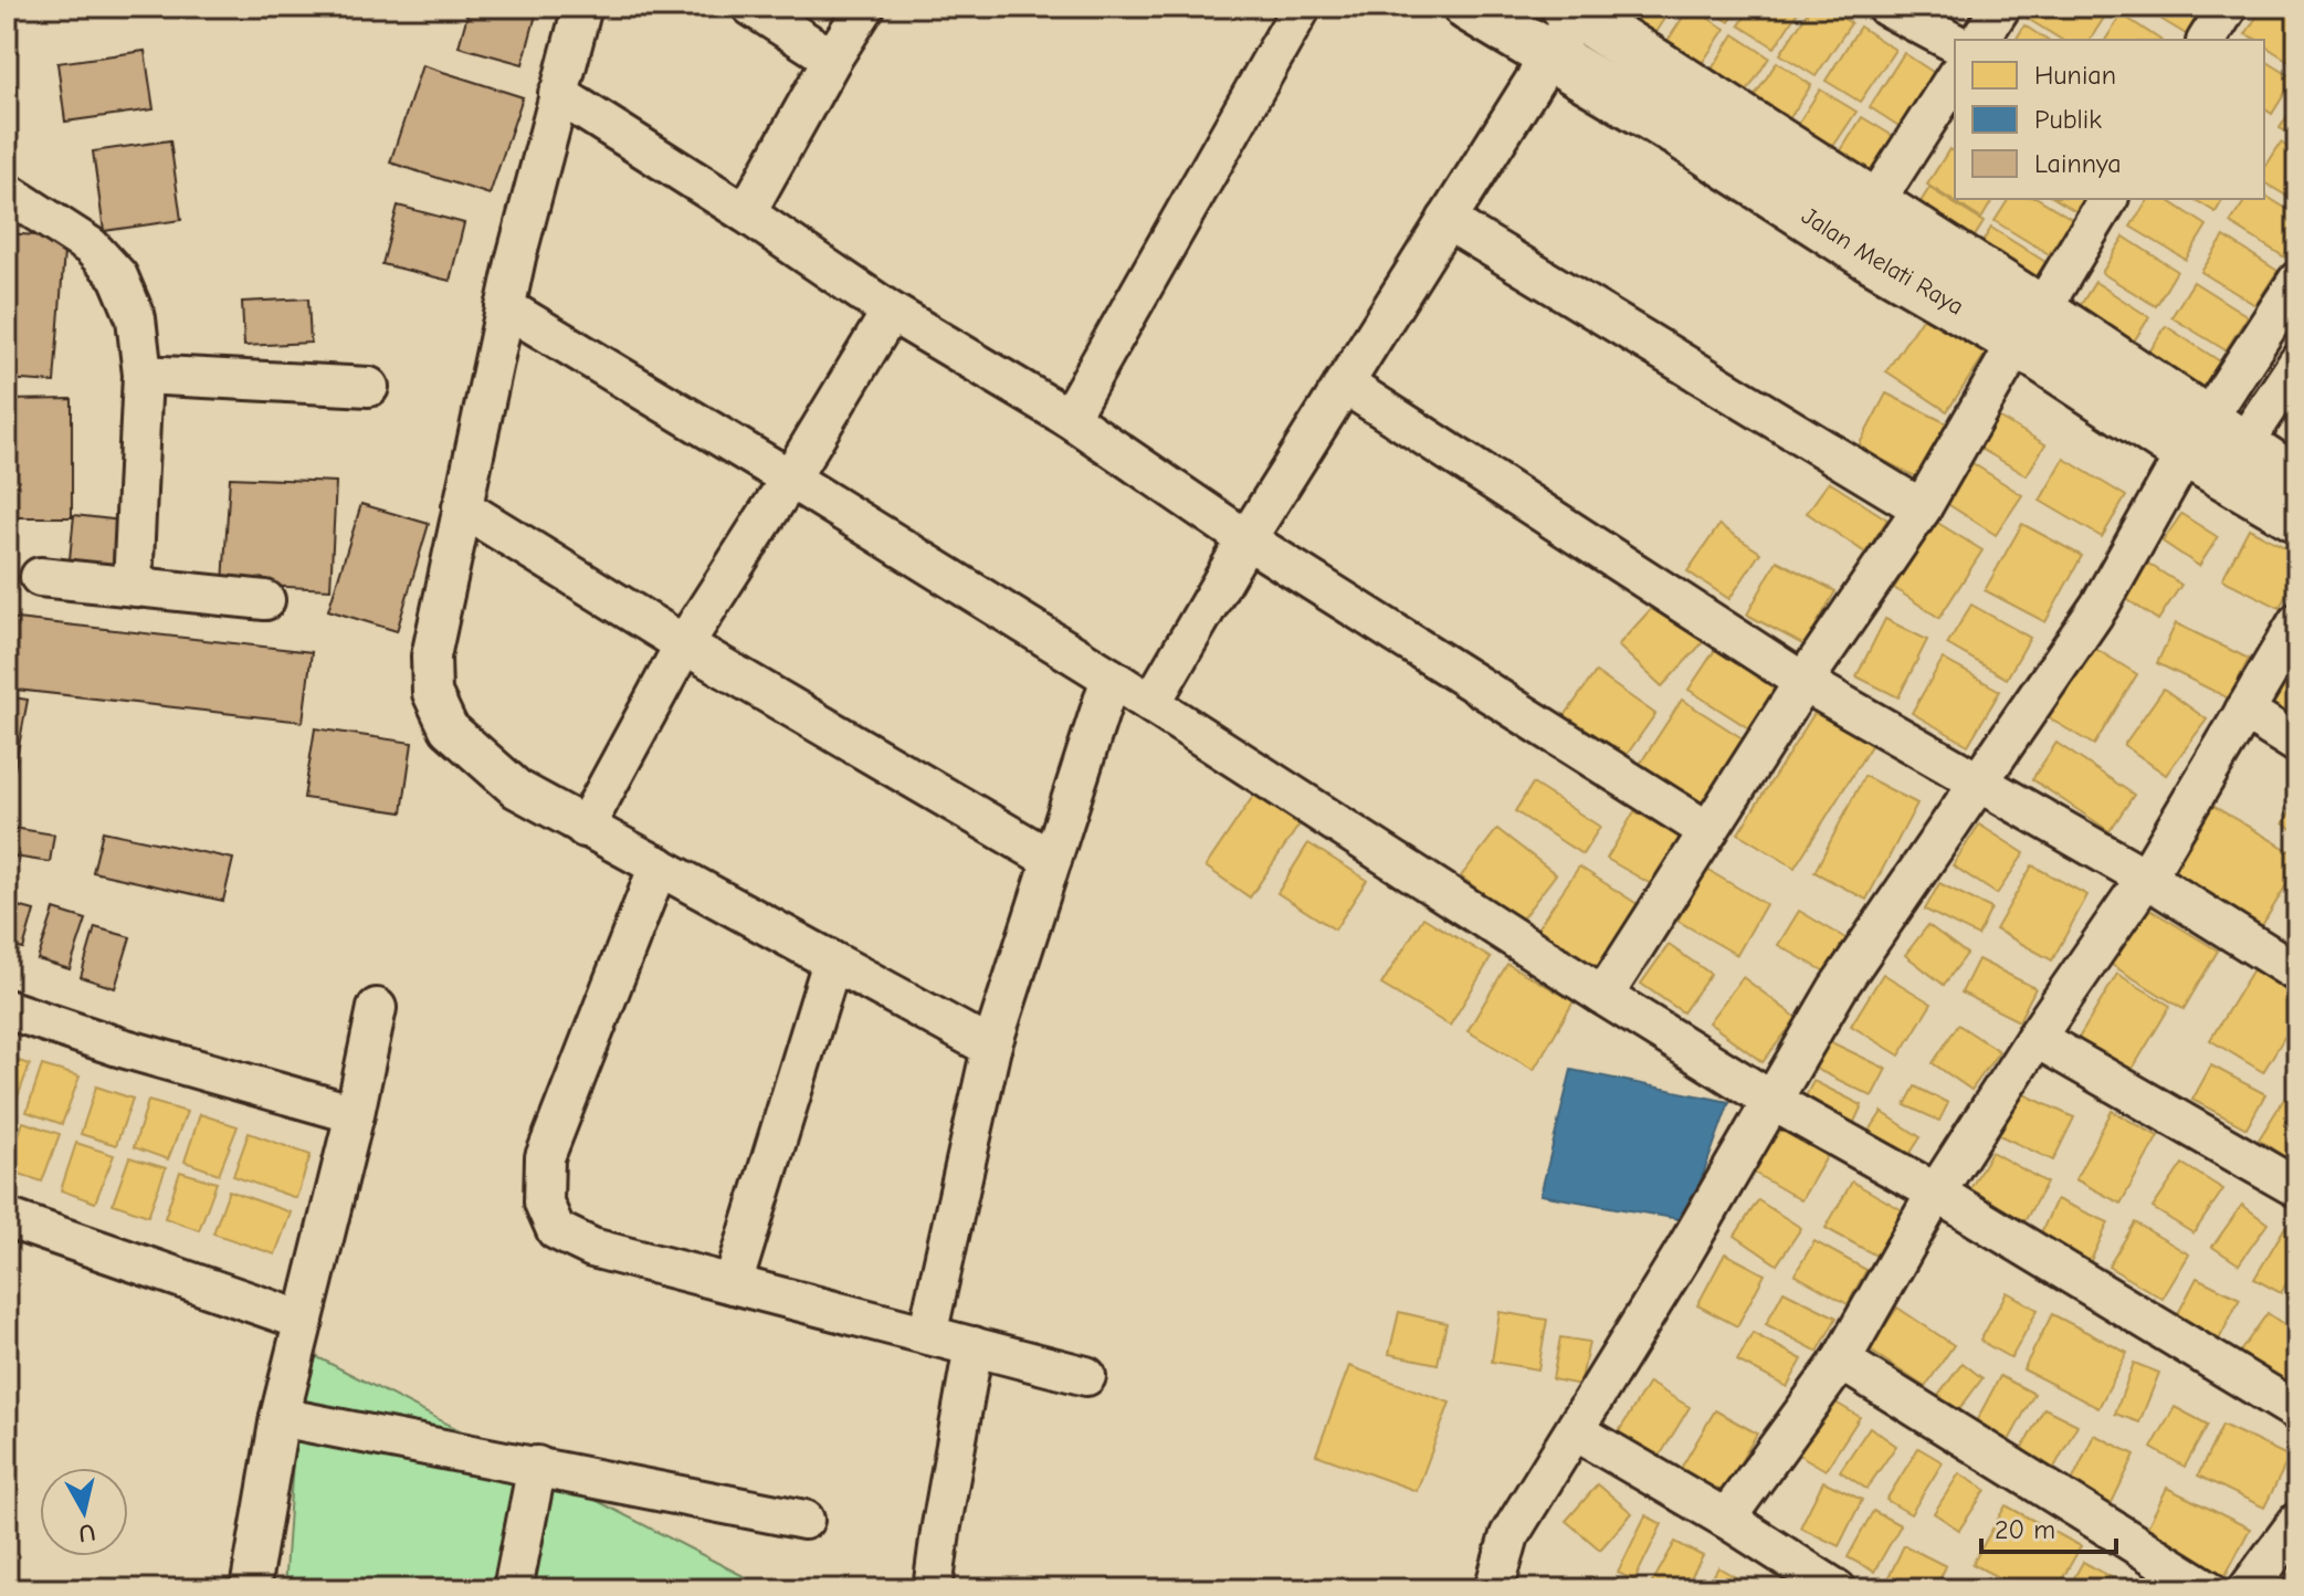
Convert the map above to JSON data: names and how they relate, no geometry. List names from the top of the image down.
{
  "streets": {
    "street": ["Jalan Melati Raya"]
  },
  "legend": ["Hunian", "Publik", "Lainnya"],
  "scale_bar": "20 m",
  "north": "bottom"
}
